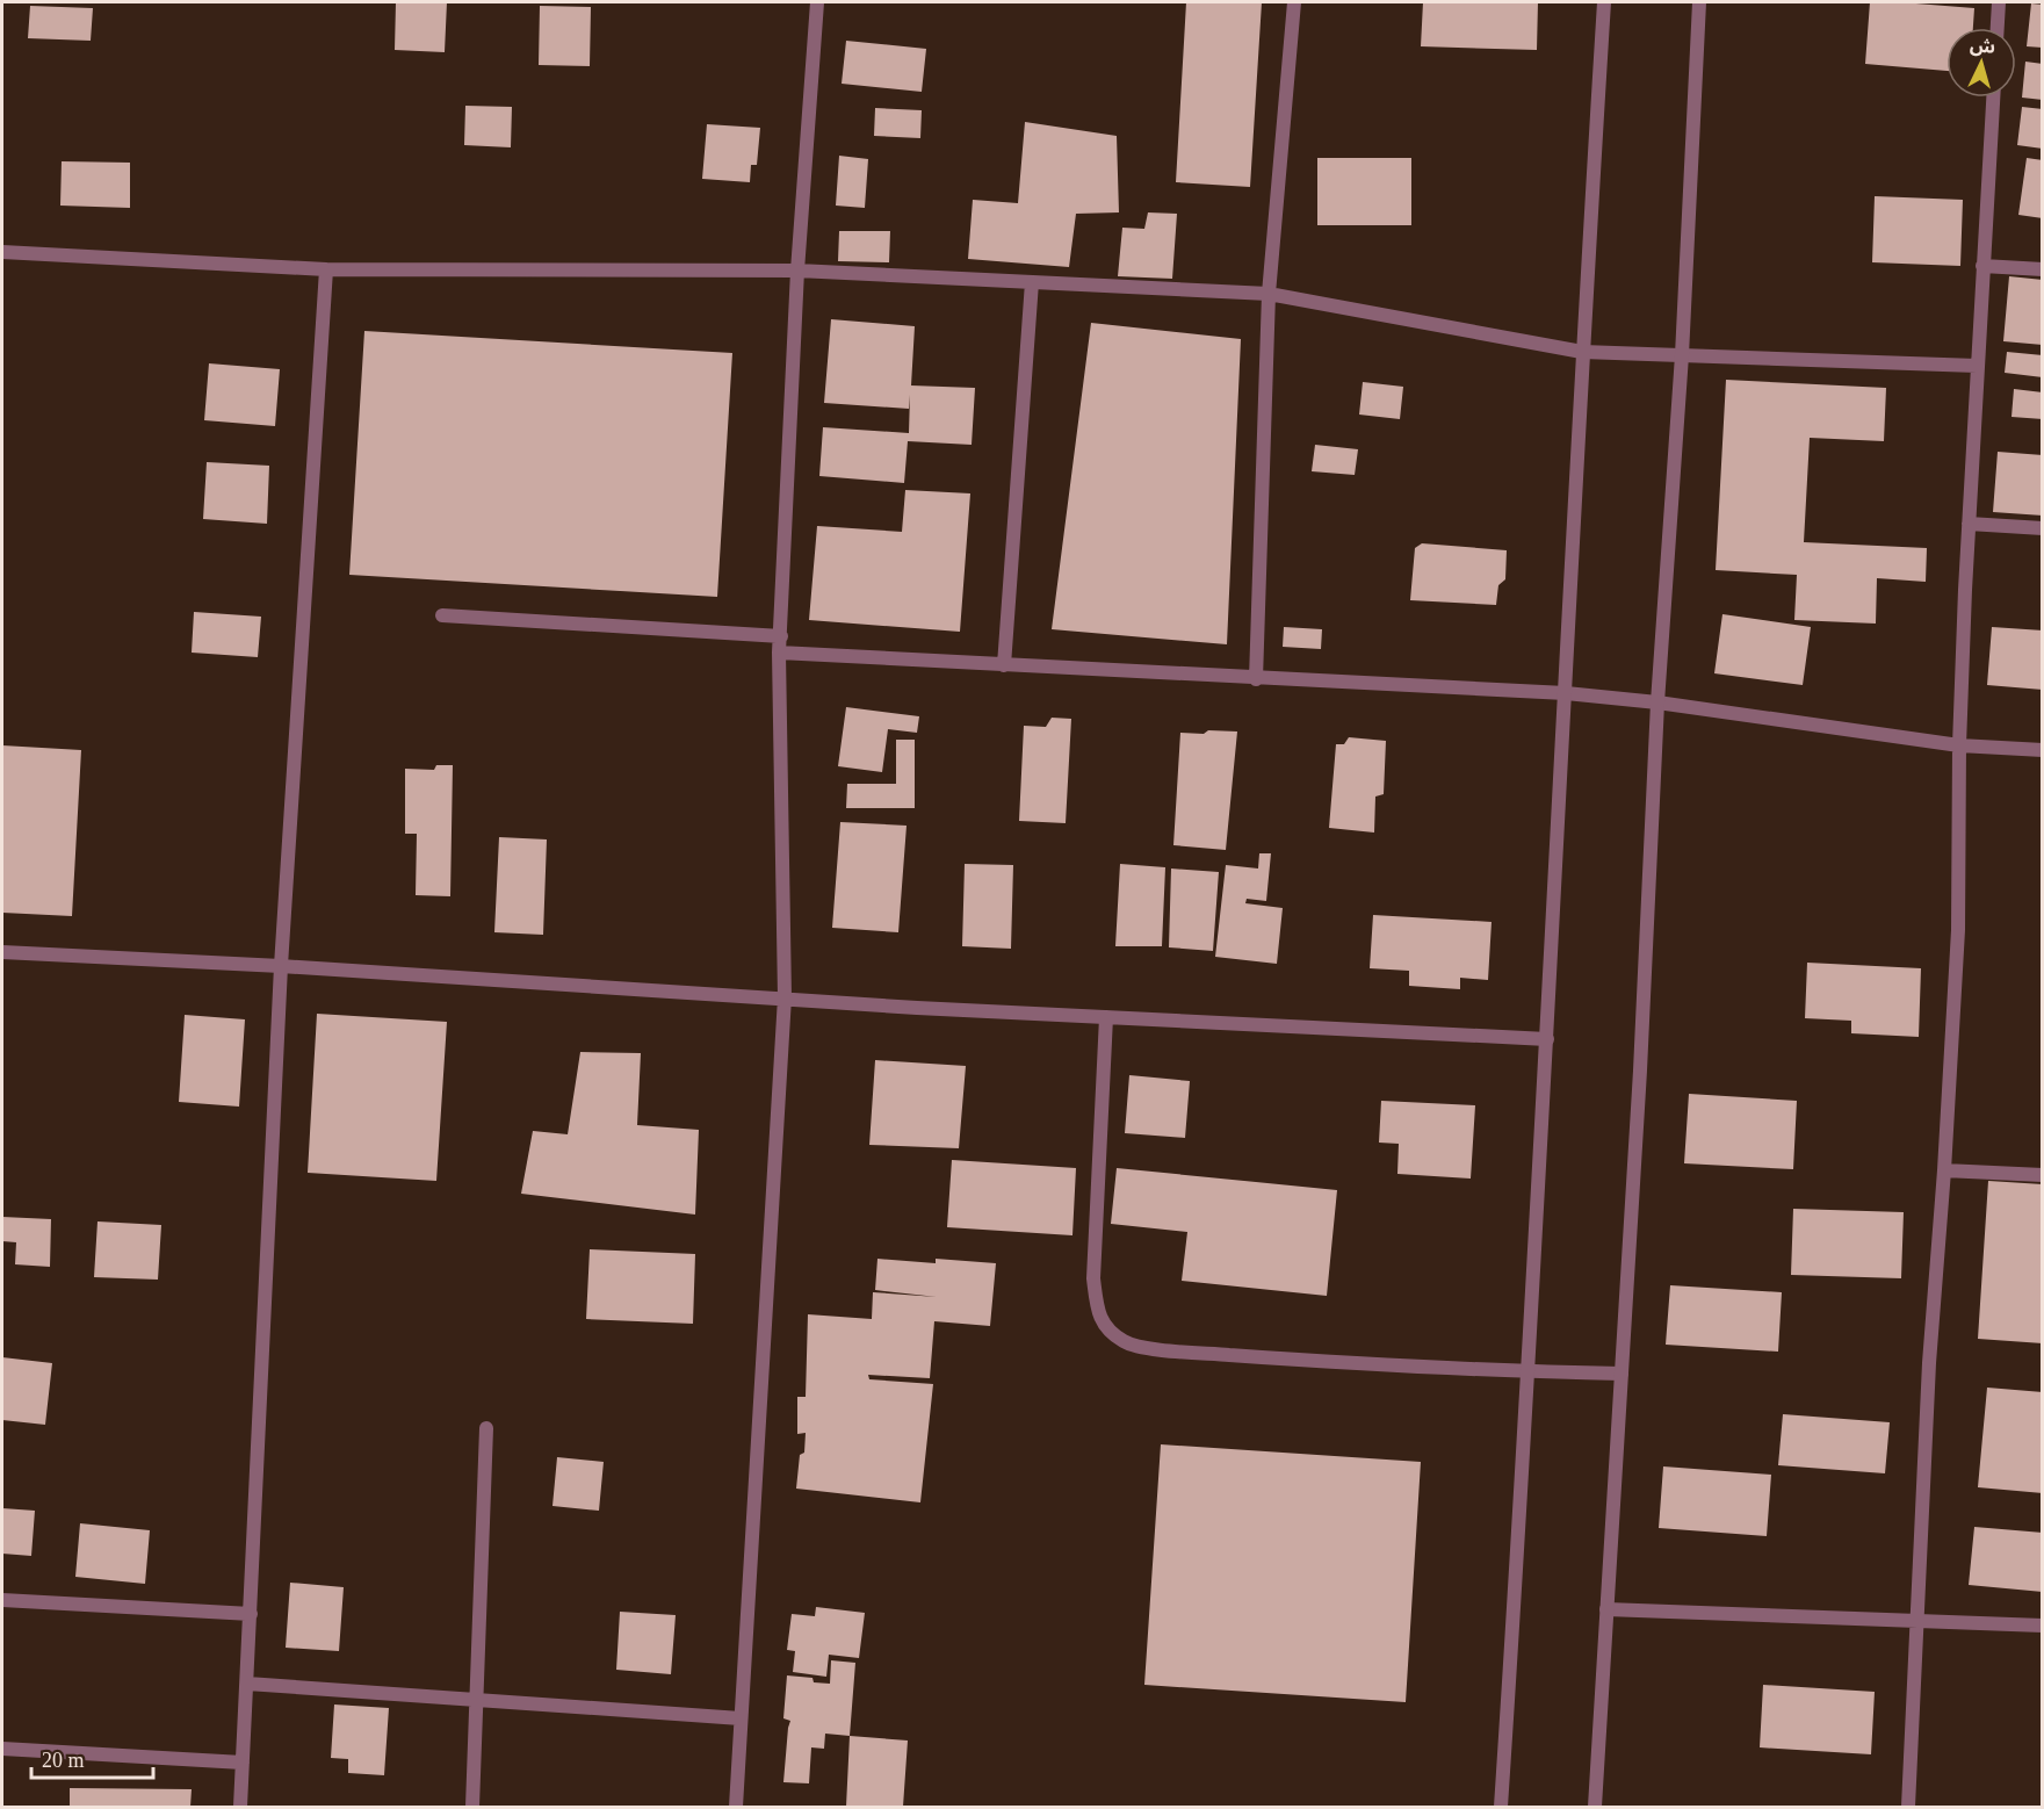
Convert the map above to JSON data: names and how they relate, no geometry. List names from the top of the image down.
{
  "scale_bar": "20 m",
  "north": "top"
}
